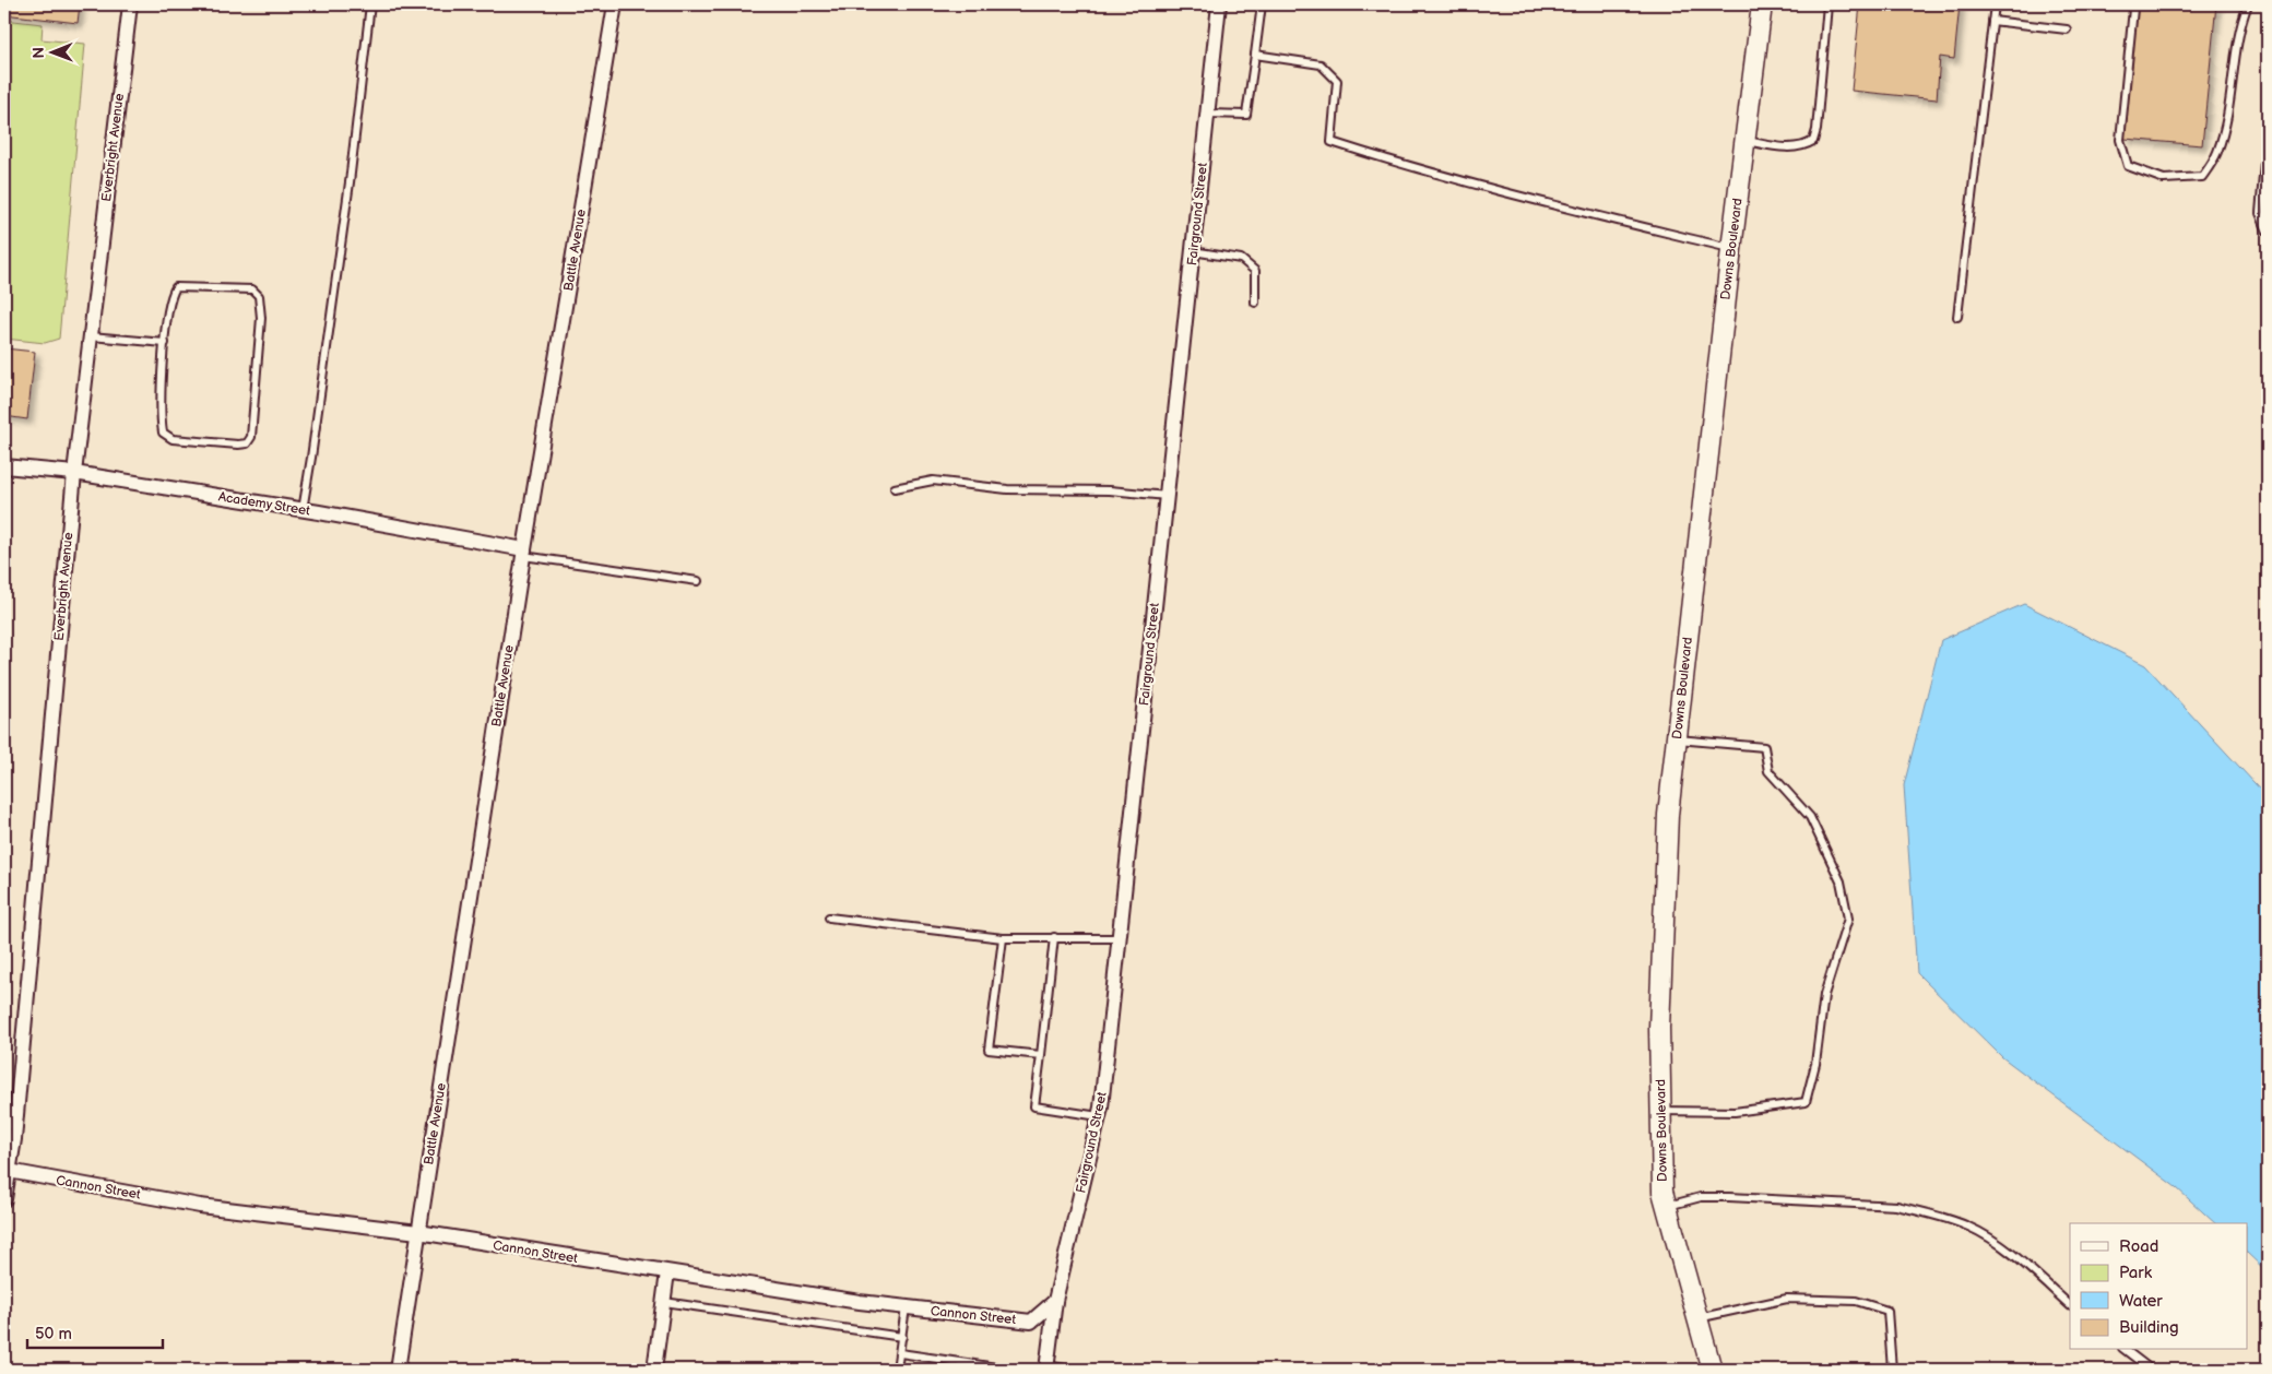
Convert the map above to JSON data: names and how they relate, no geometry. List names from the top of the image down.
{
  "streets": {
    "street": [
      "Everbright Avenue",
      "Fairground Street",
      "Downs Boulevard",
      "Battle Avenue",
      "Academy Street",
      "Cannon Street"
    ]
  },
  "crossings": [
    ["Everbright Avenue", "Academy Street"],
    ["Everbright Avenue", "Cannon Street"],
    ["Fairground Street", "Cannon Street"],
    ["Battle Avenue", "Academy Street"],
    ["Battle Avenue", "Cannon Street"]
  ],
  "legend": [
    "Road",
    "Park",
    "Water",
    "Building"
  ],
  "scale_bar": "50 m",
  "north": "left"
}
